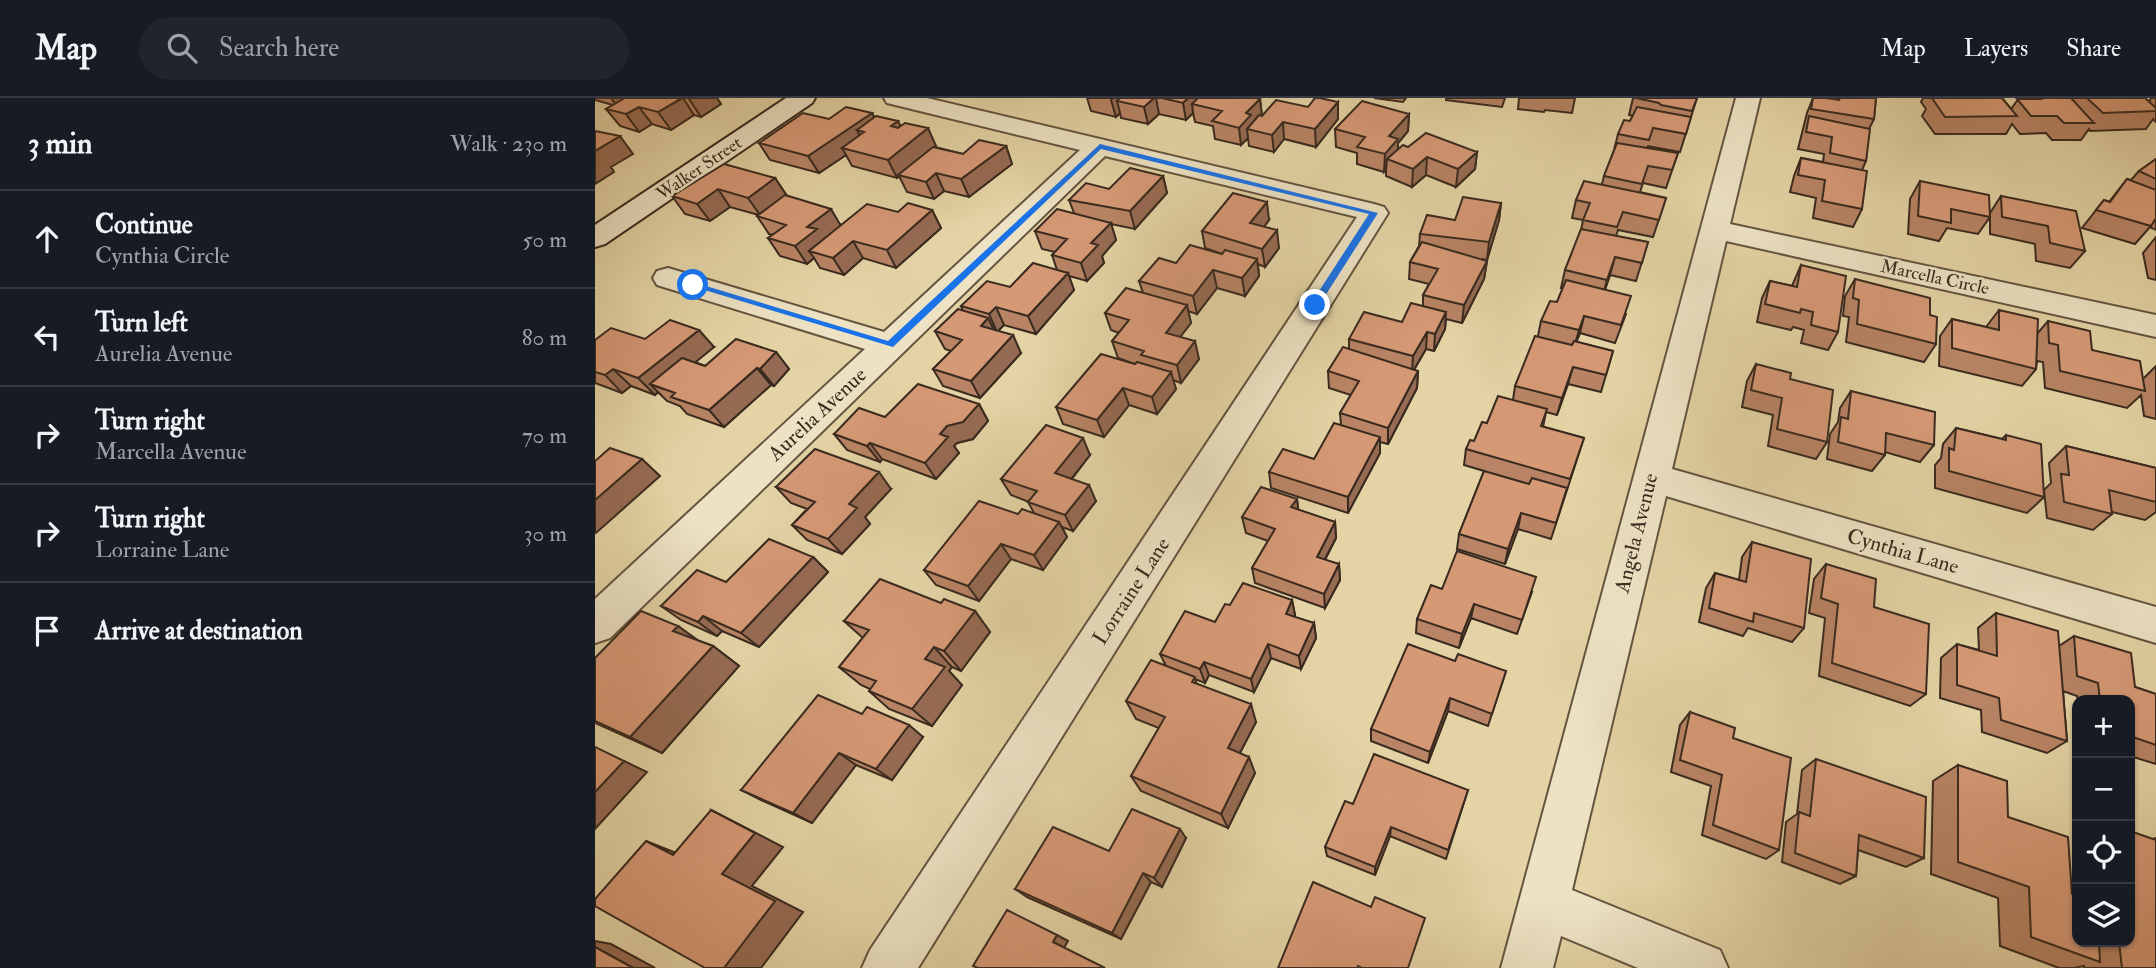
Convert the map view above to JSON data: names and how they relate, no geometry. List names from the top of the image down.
{
  "streets": {
    "street": [
      "Walker Street",
      "Marcella Circle",
      "Aurelia Avenue",
      "Angela Avenue",
      "Cynthia Lane",
      "Lorraine Lane"
    ]
  },
  "crossings": [
    ["Marcella Circle", "Angela Avenue"],
    ["Aurelia Avenue", "Lorraine Lane"],
    ["Angela Avenue", "Cynthia Lane"]
  ],
  "page": {
    "header": "Map",
    "search": "Search here",
    "nav": ["Map", "Layers", "Share"],
    "heading": ["3 min", "Walk · 230 m"],
    "list": [
      ["Continue", "Cynthia Circle", "50 m"],
      ["Turn left", "Aurelia Avenue", "80 m"],
      ["Turn right", "Marcella Avenue", "70 m"],
      ["Turn right", "Lorraine Lane", "30 m"],
      "Arrive at destination"
    ],
    "map_buttons": ["+", "−"]
  }
}
